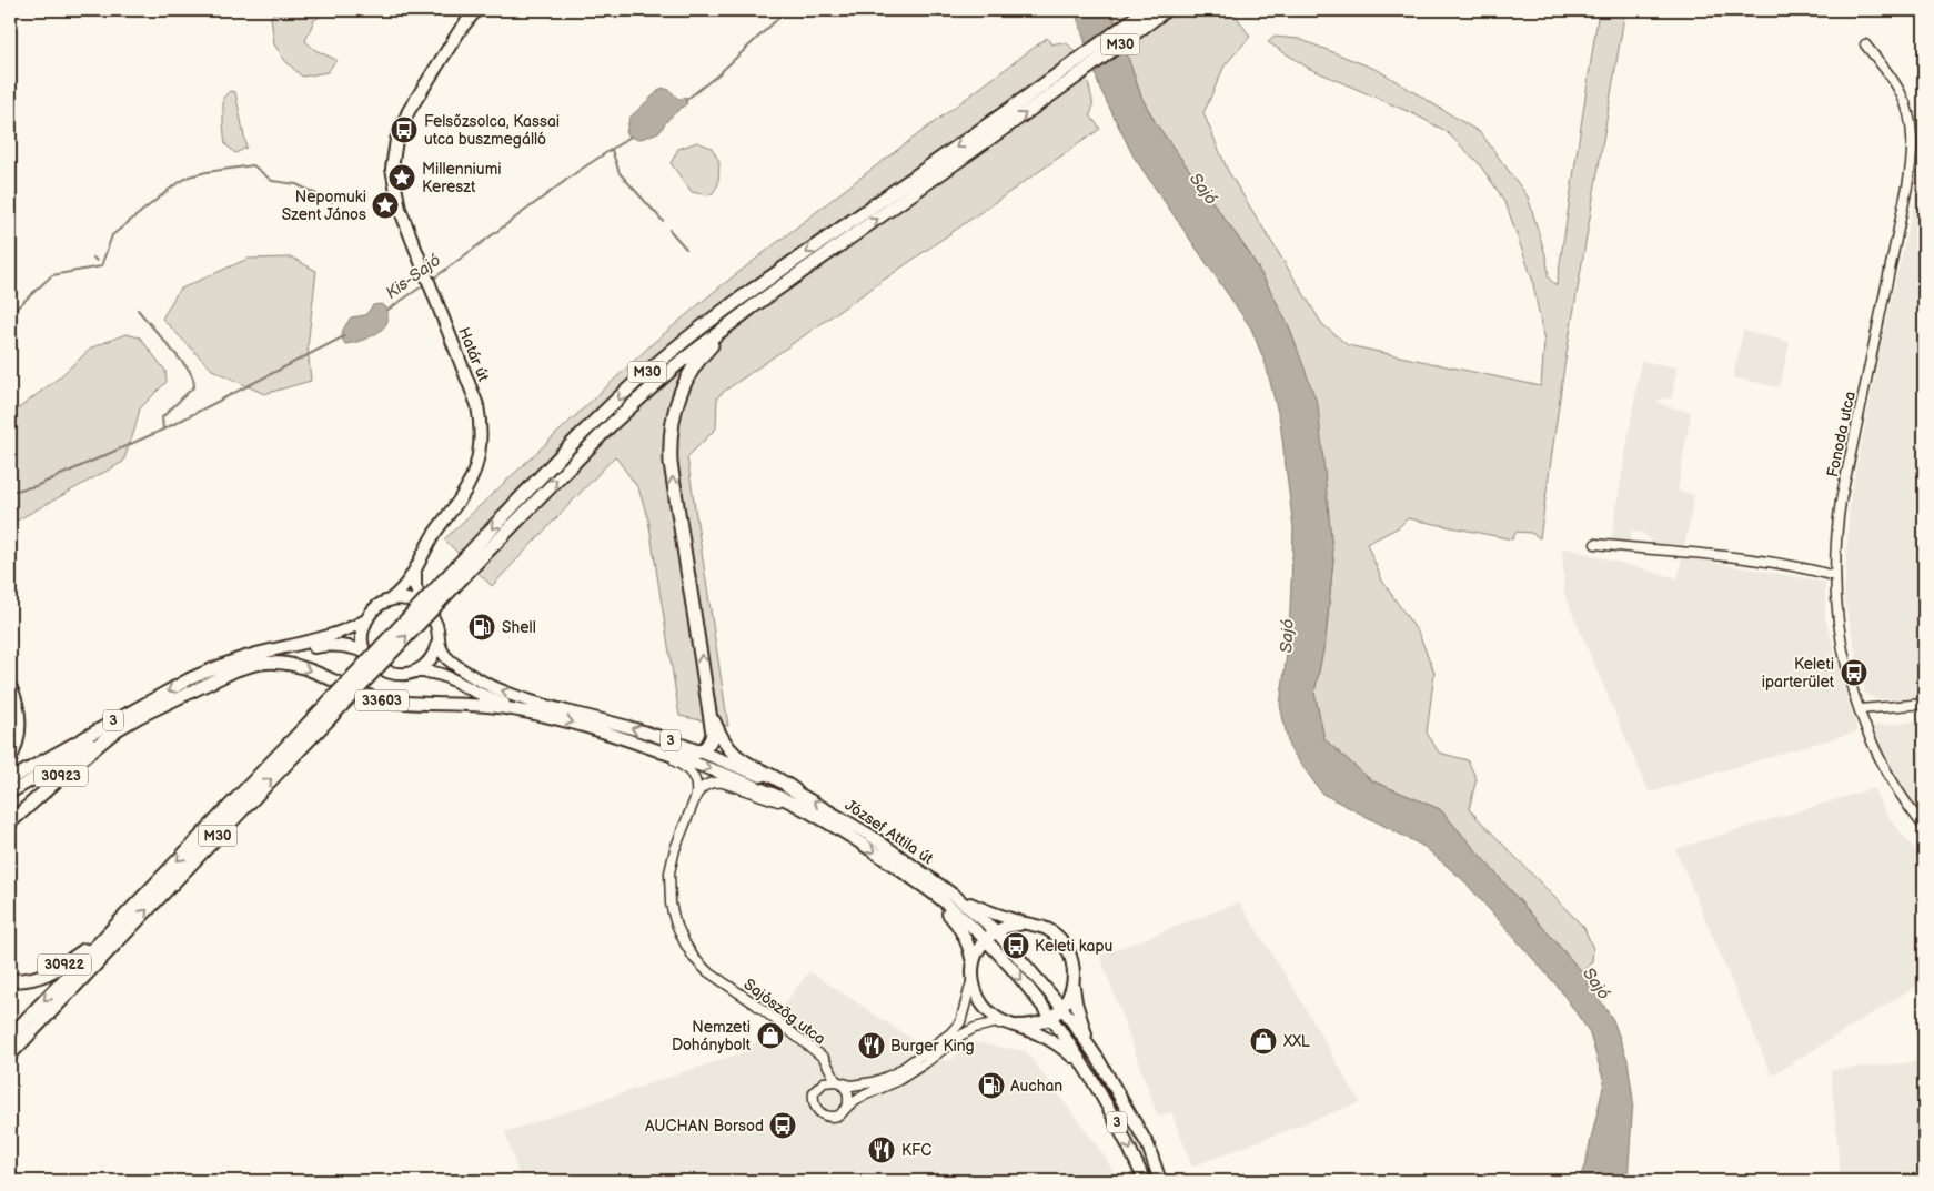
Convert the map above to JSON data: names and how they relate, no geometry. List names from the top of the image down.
{
  "streets": {
    "highway": ["M30", "30923", "30922"],
    "main road": [
      "Határ út",
      "33603",
      "3",
      "József Attila út"
    ],
    "street": ["Fonoda utca", "Sajószög utca"]
  },
  "crossings": [
    ["M30", "30922"],
    ["Határ út", "3"],
    ["Határ út", "József Attila út"],
    ["33603", "3"],
    ["33603", "József Attila út"],
    ["3", "30923"],
    ["3", "József Attila út"]
  ],
  "water": ["Sajó", "Kis-Sajó"],
  "places": {
    "bus stop": [
      "Felsőzsolca, Kassai utca buszmegálló",
      "Keleti iparterület",
      "Keleti kapu",
      "AUCHAN Borsod"
    ],
    "place": ["Millenniumi Kereszt", "Nepomuki Szent János"],
    "fuel station": ["Shell", "Auchan"],
    "shop": ["Nemzeti Dohánybolt", "XXL"],
    "restaurant": ["Burger King", "KFC"]
  }
}
